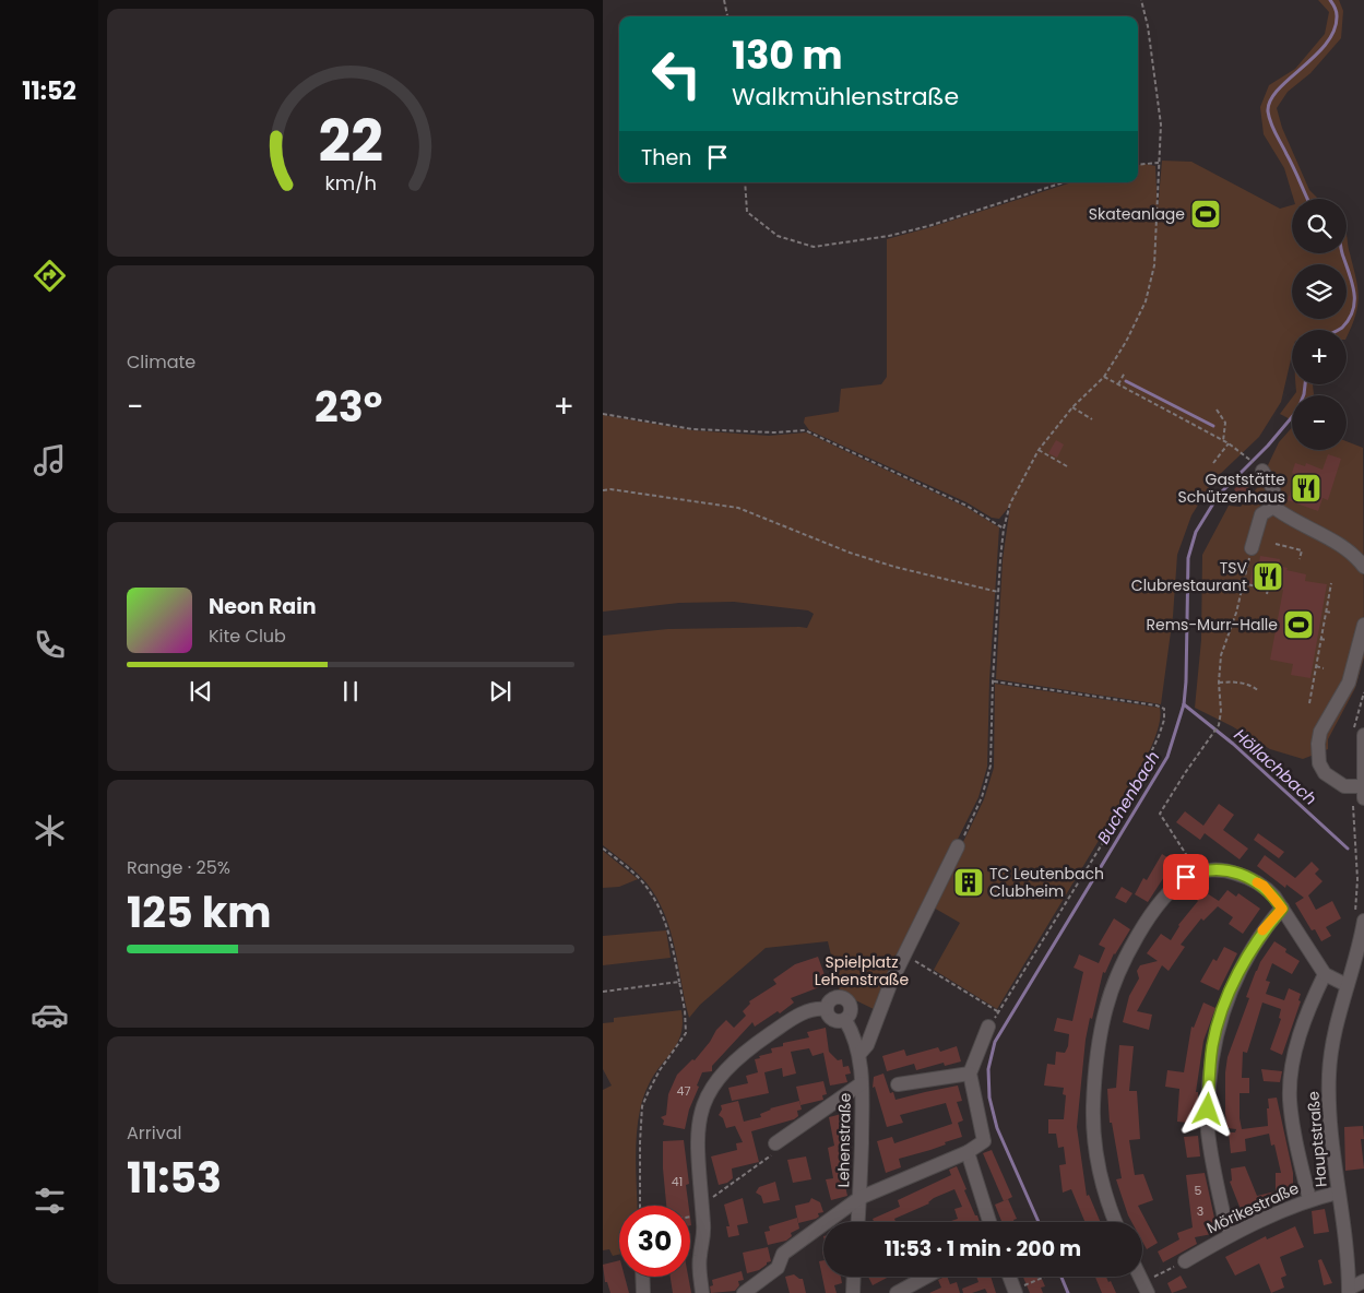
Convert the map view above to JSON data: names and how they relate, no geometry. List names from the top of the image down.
{
  "streets": {
    "street": ["Hauptstraße", "Lehenstraße", "Mörikestraße"]
  },
  "crossings": [
    ["Hauptstraße", "Mörikestraße"]
  ],
  "water": ["Höllachbach", "Buchenbach"],
  "parks": ["Spielplatz Lehenstraße"],
  "places": {
    "sports": ["Skateanlage", "Rems-Murr-Halle"],
    "restaurant": ["Gaststätte Schützenhaus", "TSV Clubrestaurant"],
    "building": ["TC Leutenbach Clubheim"]
  },
  "house_numbers": [
    "47",
    "41",
    "5",
    "3"
  ],
  "page": {
    "tabs": "11:52",
    "turn": ["130 m", "Walkmühlenstraße"],
    "then": "Then",
    "map_buttons": ["+", "−"],
    "tile": [
      "Climate",
      ["Range · 25%", "125 km"],
      ["Arrival", "11:53"]
    ],
    "heat": ["−", "23°", "+"],
    "song": ["Neon Rain", "Kite Club"],
    "limit": "30",
    "trip": "11:53 · 1 min · 200 m",
    "gauge": ["22", "km/h"]
  }
}
